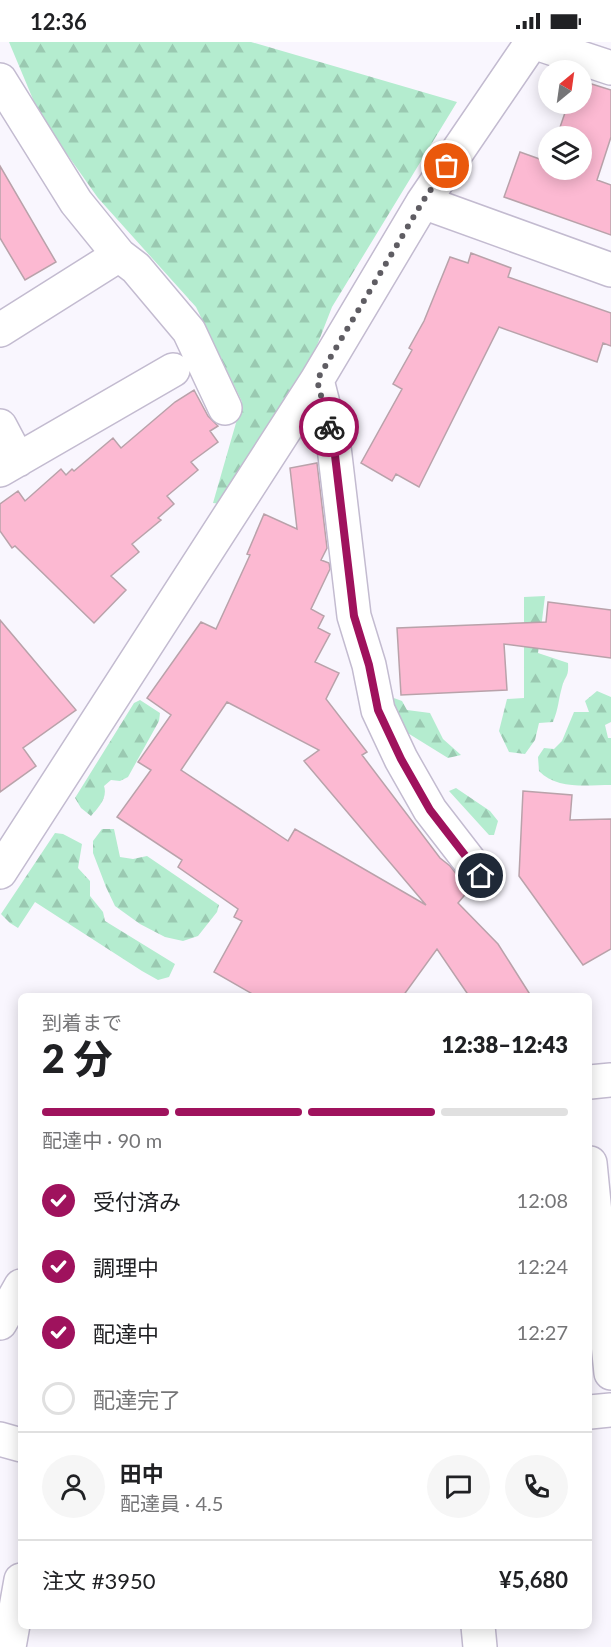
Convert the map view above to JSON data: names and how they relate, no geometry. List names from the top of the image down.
{
  "north": "top right",
  "page": {
    "status": "12:36",
    "heading": ["2 分", "到着まで", "12:38–12:43"],
    "panel": [
      "田中",
      "配達員 · 4.5",
      "注文 #3950",
      "¥5,680"
    ],
    "bar": "配達中 · 90 m",
    "list": [
      ["受付済み", "12:08"],
      ["調理中", "12:24"],
      ["配達中", "12:27"],
      "配達完了"
    ]
  }
}
